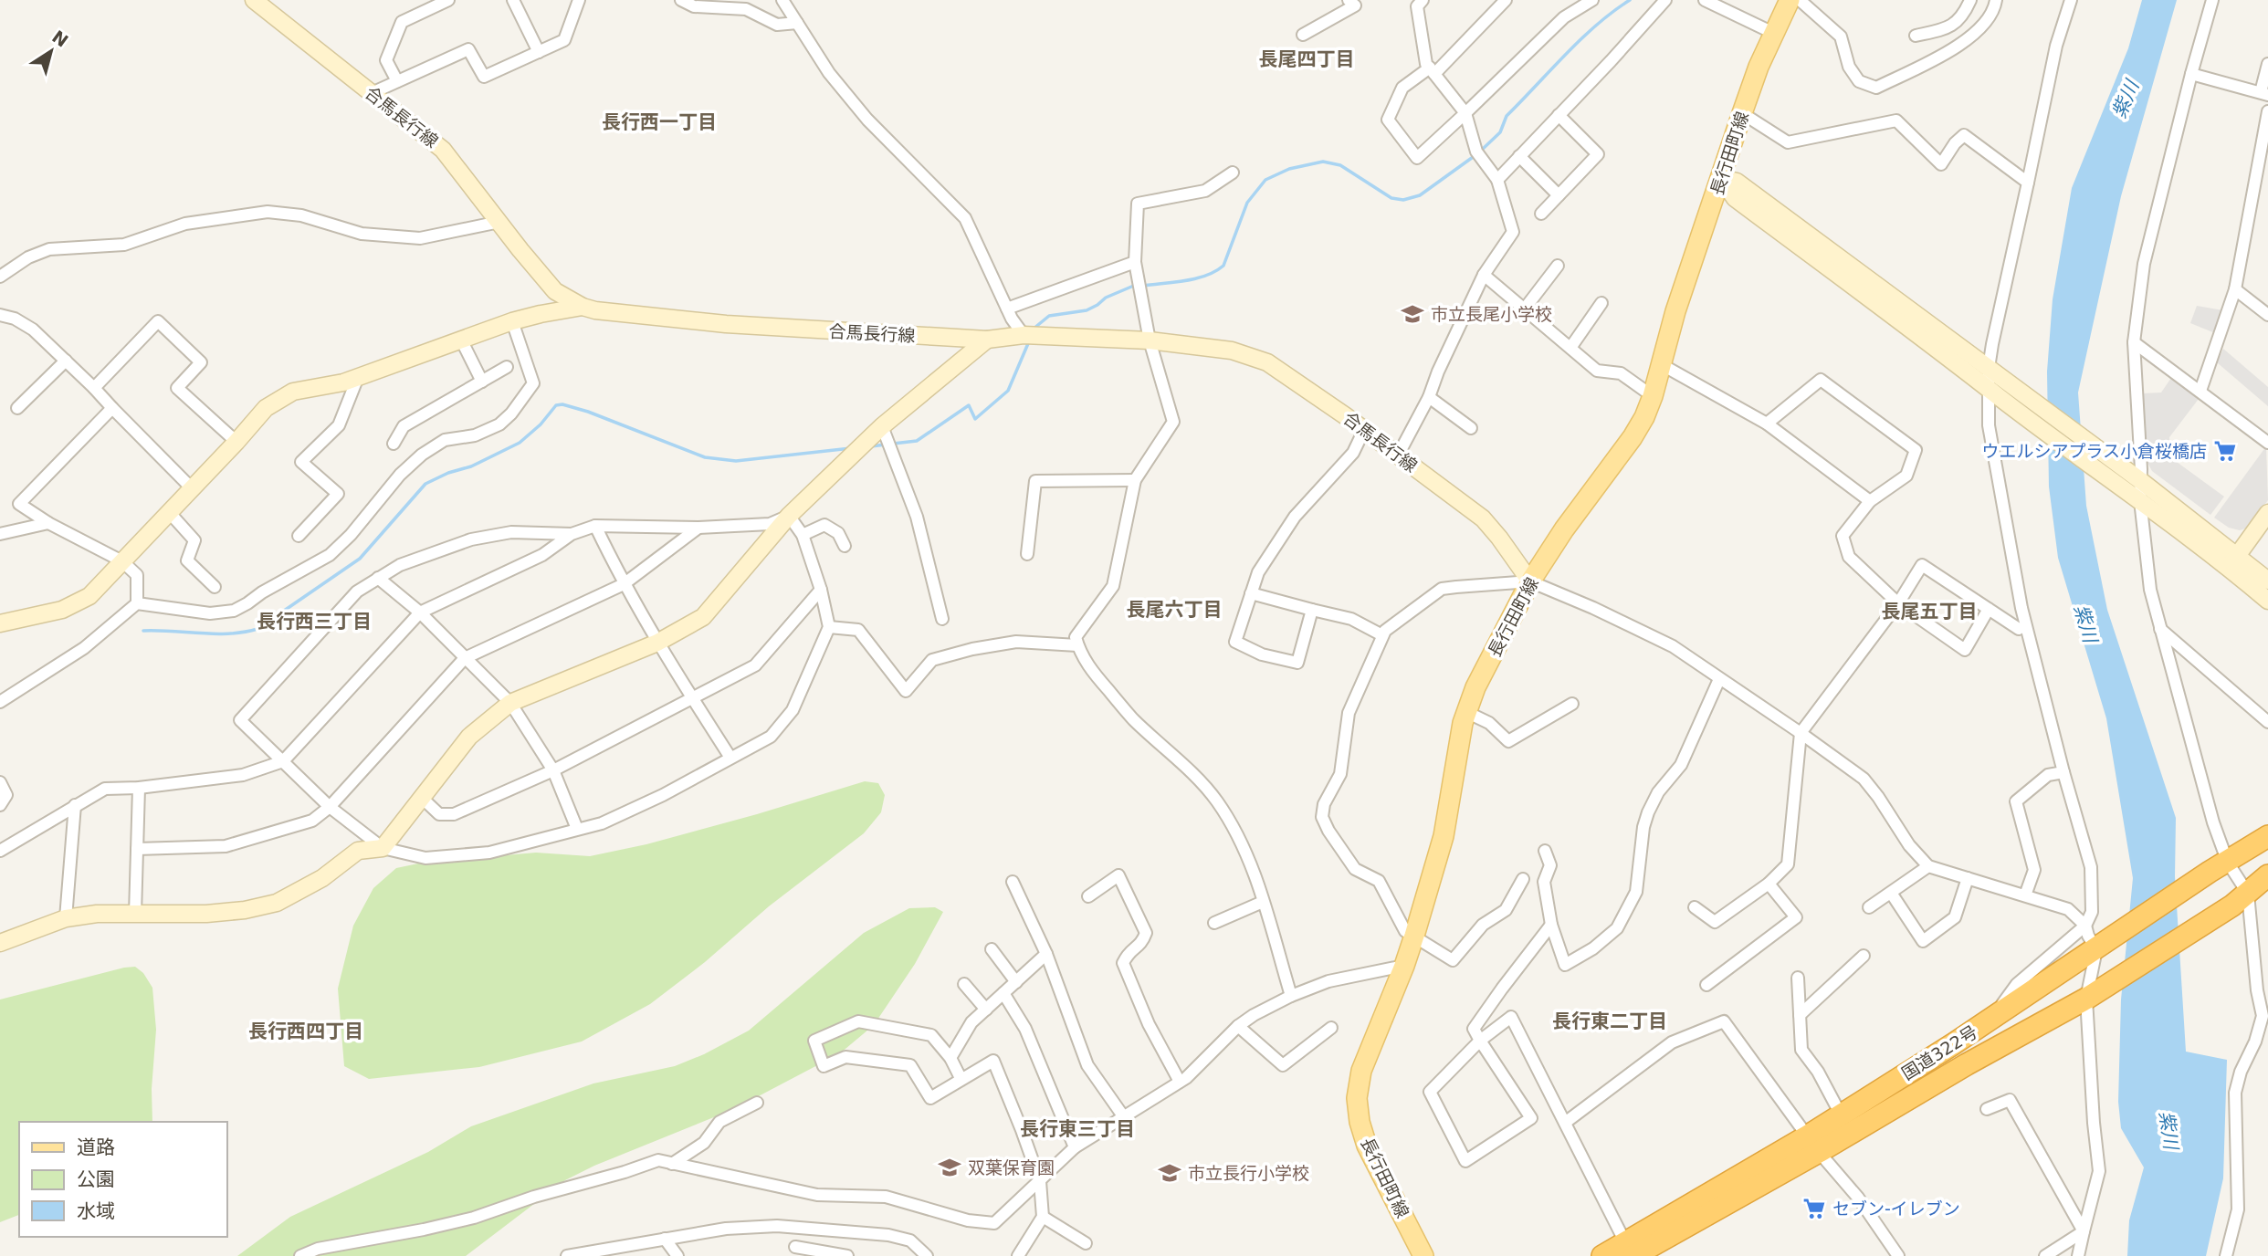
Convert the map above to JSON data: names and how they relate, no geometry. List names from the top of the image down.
{
  "streets": {
    "highway": ["国道322号"],
    "main road": ["長行田町線"],
    "street": ["合馬長行線"]
  },
  "crossings": [
    ["合馬長行線", "長行田町線"]
  ],
  "districts": [
    "長尾四丁目",
    "長行西一丁目",
    "長尾六丁目",
    "長尾五丁目",
    "長行西三丁目",
    "長行東二丁目",
    "長行西四丁目",
    "長行東三丁目"
  ],
  "water": ["紫川"],
  "places": {
    "school or university": ["市立長尾小学校", "双葉保育園", "市立長行小学校"],
    "supermarket": ["ウエルシアプラス小倉桜橋店", "セブン-イレブン"]
  },
  "legend": ["道路", "公園", "水域"],
  "north": "top right"
}
